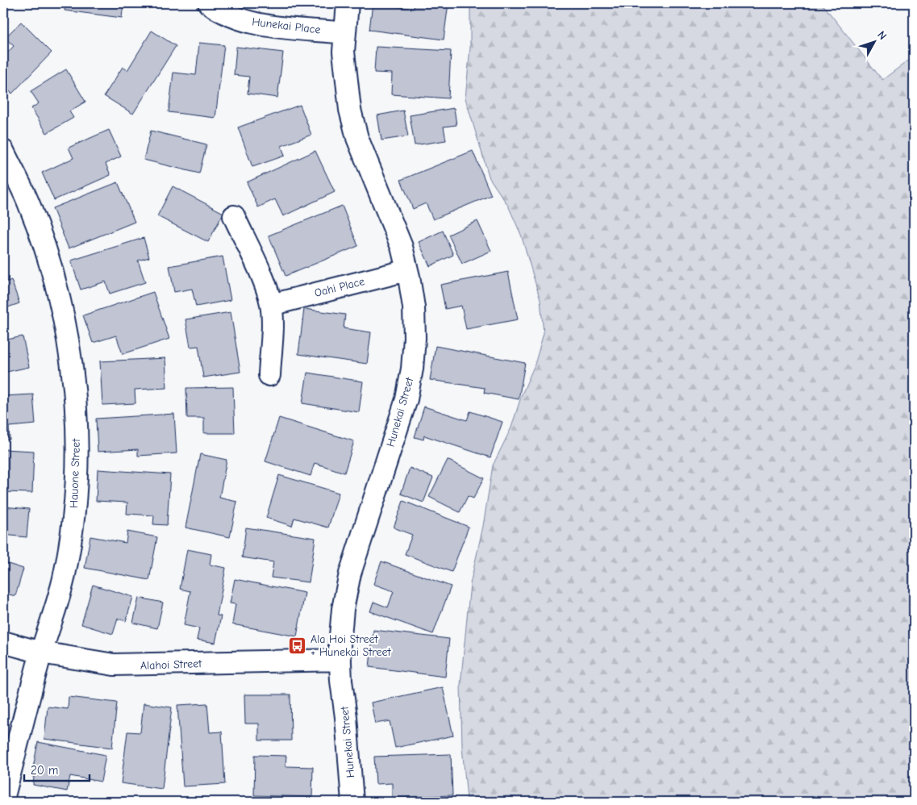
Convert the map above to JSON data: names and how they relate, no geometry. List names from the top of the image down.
{
  "streets": {
    "street": [
      "Hunekai Place",
      "Oahi Place",
      "Hunekai Street",
      "Hauone Street",
      "Alahoi Street"
    ]
  },
  "crossings": [
    ["Hunekai Place", "Hunekai Street"],
    ["Oahi Place", "Hunekai Street"],
    ["Hunekai Street", "Alahoi Street"],
    ["Hauone Street", "Alahoi Street"]
  ],
  "places": {
    "bus stop": ["Ala Hoi Street + Hunekai Street"]
  },
  "scale_bar": "20 m",
  "north": "top right"
}
